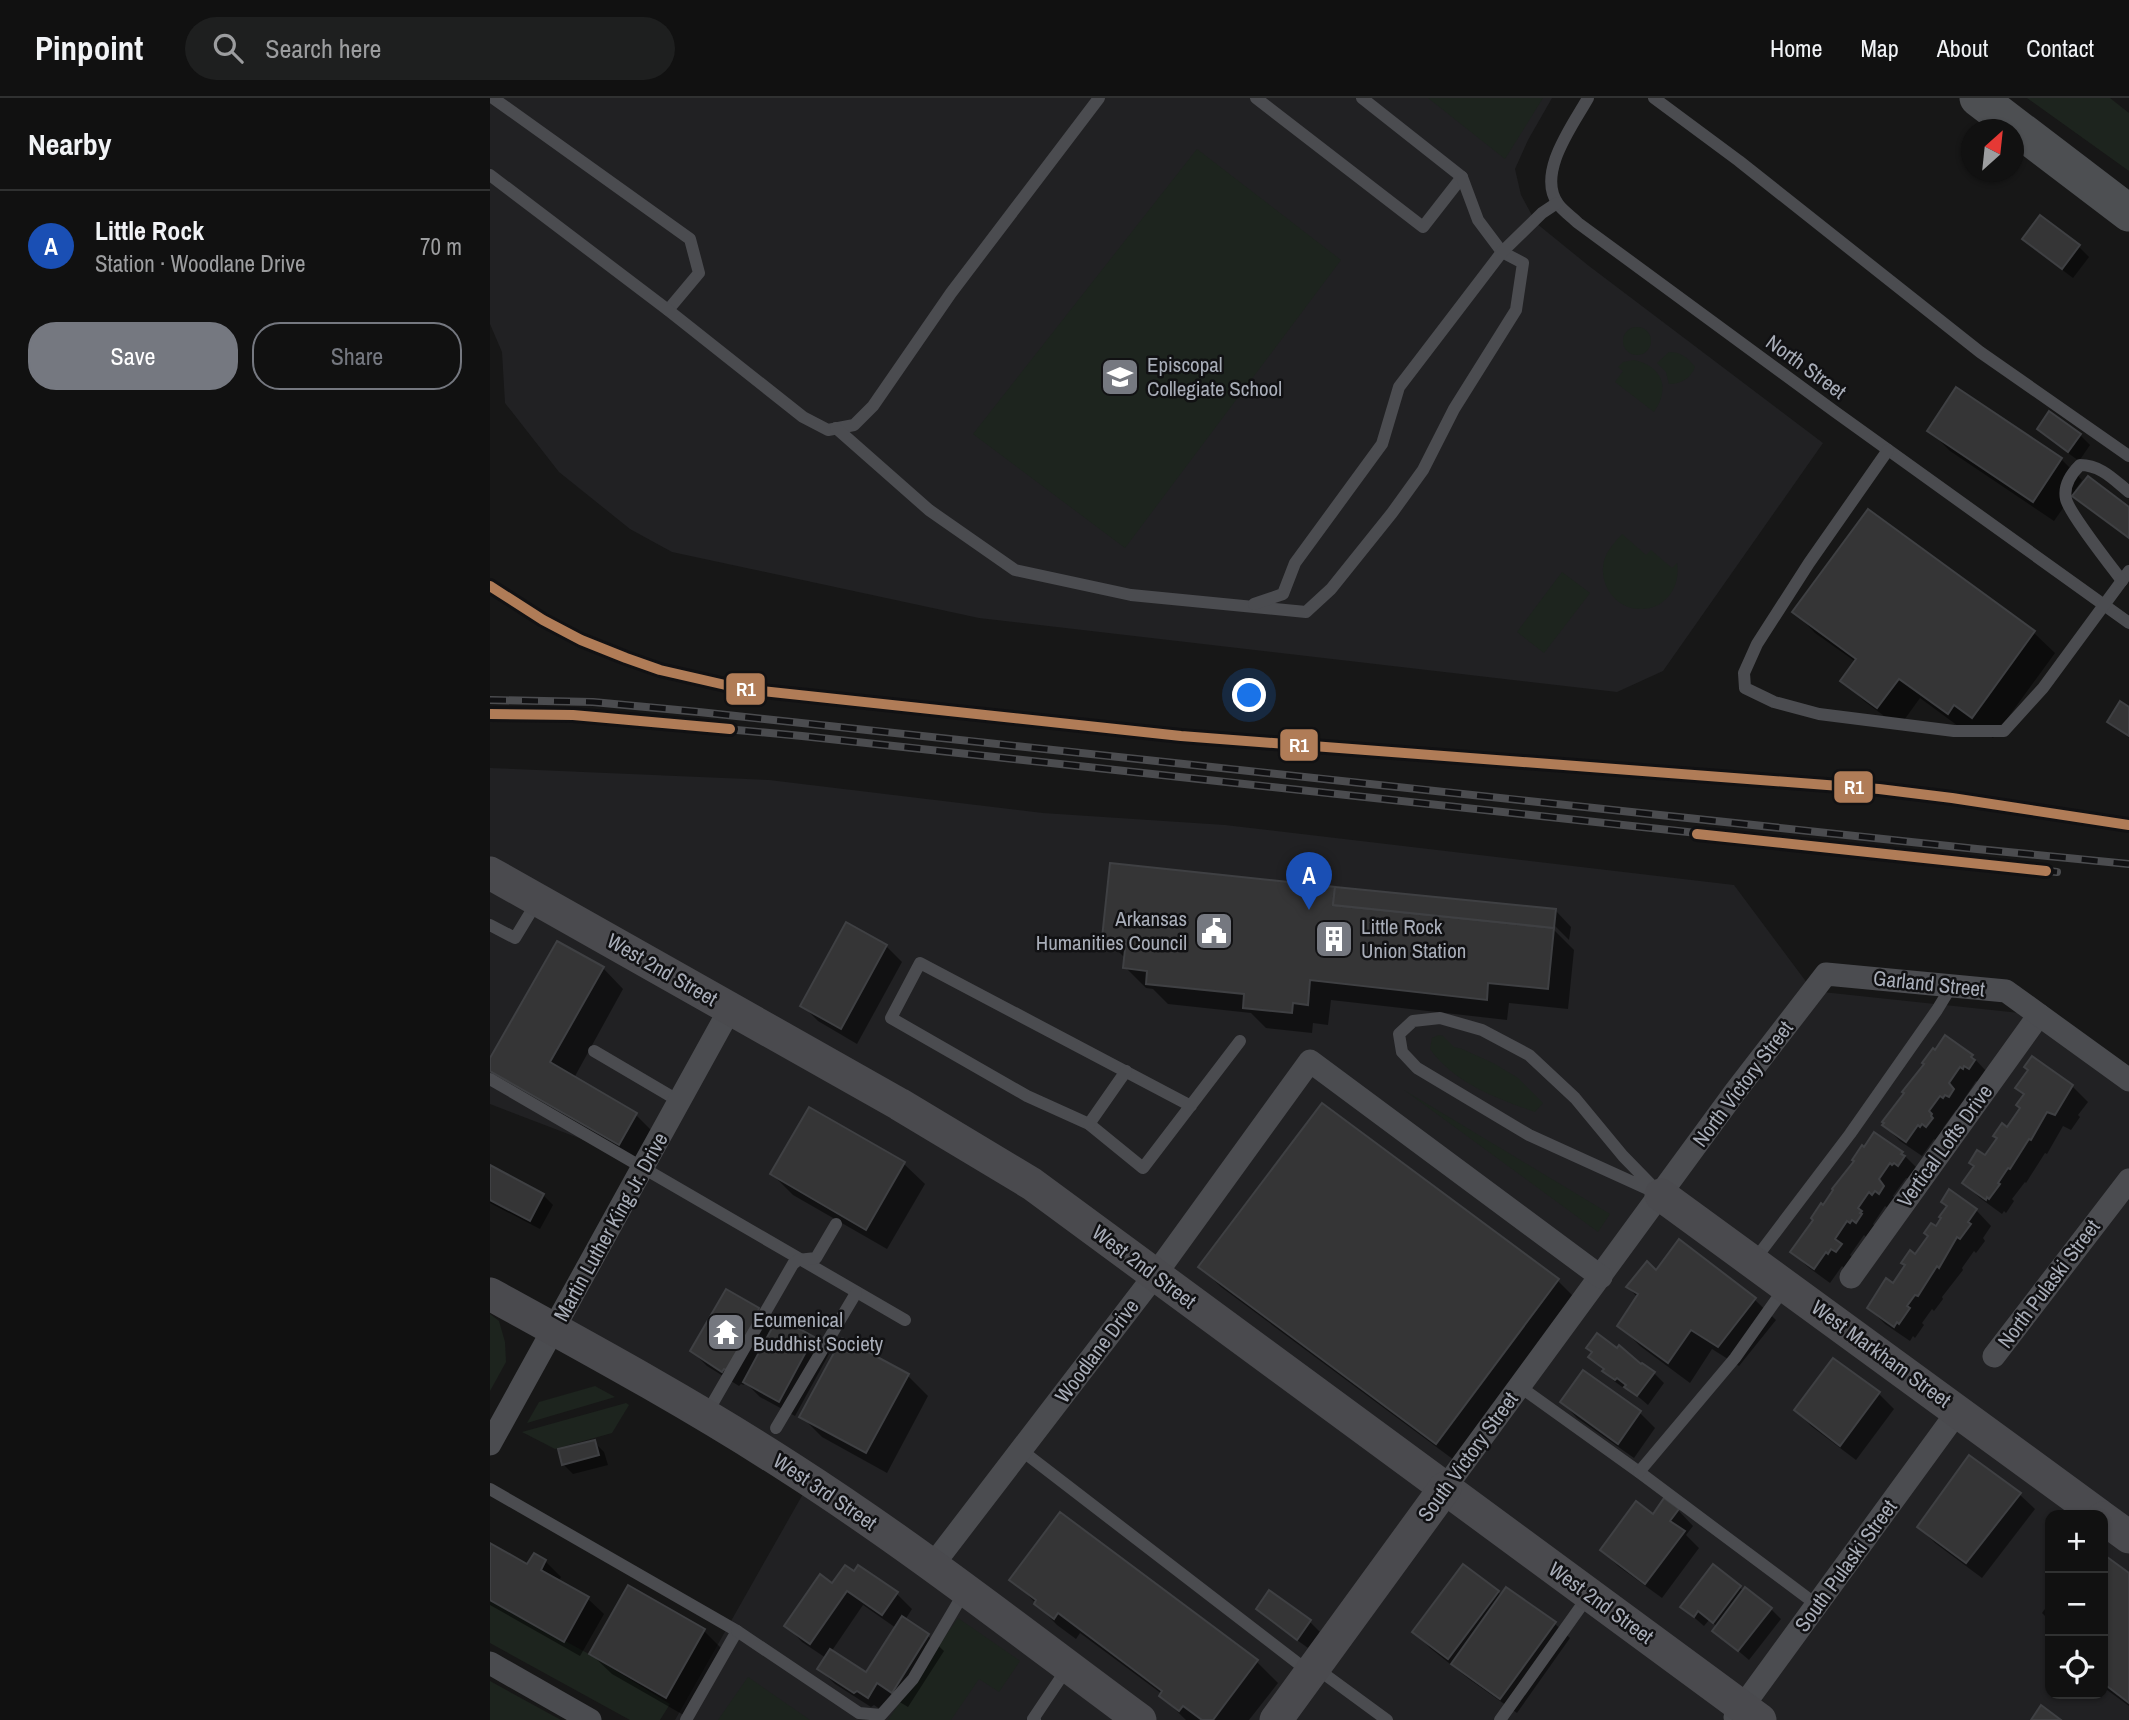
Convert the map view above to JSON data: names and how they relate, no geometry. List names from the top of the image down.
{
  "streets": {
    "street": [
      "West 2nd Street",
      "Garland Street",
      "North Victory Street",
      "Vertical Lofts Drive",
      "Martin Luther King Jr. Drive",
      "North Pulaski Street",
      "Woodlane Drive",
      "West Markham Street",
      "South Victory Street",
      "West 3rd Street",
      "South Pulaski Street"
    ],
    "lane": ["North Street"]
  },
  "crossings": [
    ["West 2nd Street", "Martin Luther King Jr. Drive"],
    ["West 2nd Street", "Woodlane Drive"],
    ["West 2nd Street", "South Victory Street"],
    ["West 2nd Street", "South Pulaski Street"],
    ["Garland Street", "North Victory Street"],
    ["Garland Street", "Vertical Lofts Drive"],
    ["North Victory Street", "West Markham Street"],
    ["North Victory Street", "South Victory Street"],
    ["Martin Luther King Jr. Drive", "West 3rd Street"],
    ["Woodlane Drive", "South Victory Street"],
    ["Woodlane Drive", "West 3rd Street"],
    ["West Markham Street", "South Victory Street"],
    ["West Markham Street", "South Pulaski Street"]
  ],
  "places": {
    "school or university": ["Episcopal Collegiate School"],
    "public building": ["Arkansas Humanities Council"],
    "building": ["Little Rock Union Station"],
    "temple": ["Ecumenical Buddhist Society"]
  },
  "lines": ["transit line R1"],
  "north": "top right",
  "page": {
    "header": "Pinpoint",
    "search": "Search here",
    "nav": [
      "Home",
      "Map",
      "About",
      "Contact"
    ],
    "heading": "Nearby",
    "list": [
      {
        "mark": "A",
        "name": "Little Rock",
        "note": "Station · Woodlane Drive",
        "value": "70 m"
      }
    ],
    "buttons": ["Save", "Share"],
    "pins": "A",
    "map_buttons": ["+", "−"]
  }
}
